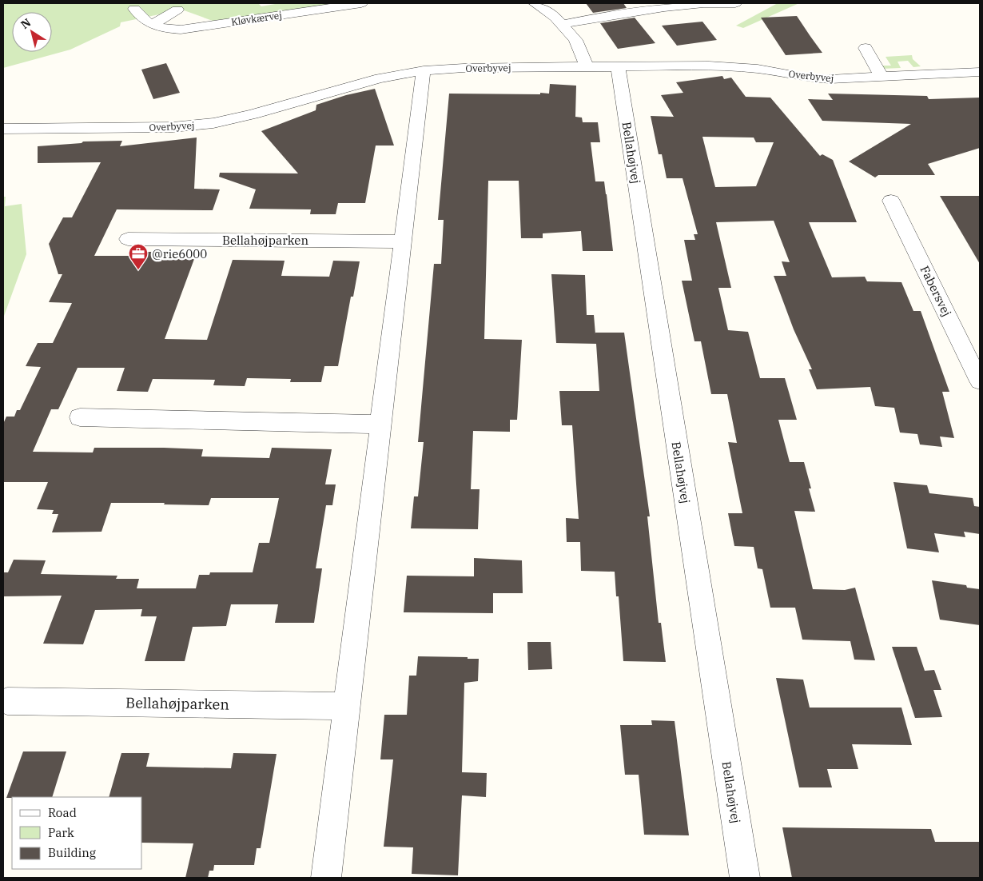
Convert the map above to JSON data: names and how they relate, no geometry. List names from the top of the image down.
{
  "streets": {
    "street": [
      "Kløvkærvej",
      "Overbyvej",
      "Bellahøjvej",
      "Bellahøjparken",
      "Fabersvej"
    ]
  },
  "crossings": [
    ["Overbyvej", "Bellahøjvej"]
  ],
  "places": {
    "office": ["@rie6000"]
  },
  "legend": ["Road", "Park", "Building"],
  "north": "top left"
}
